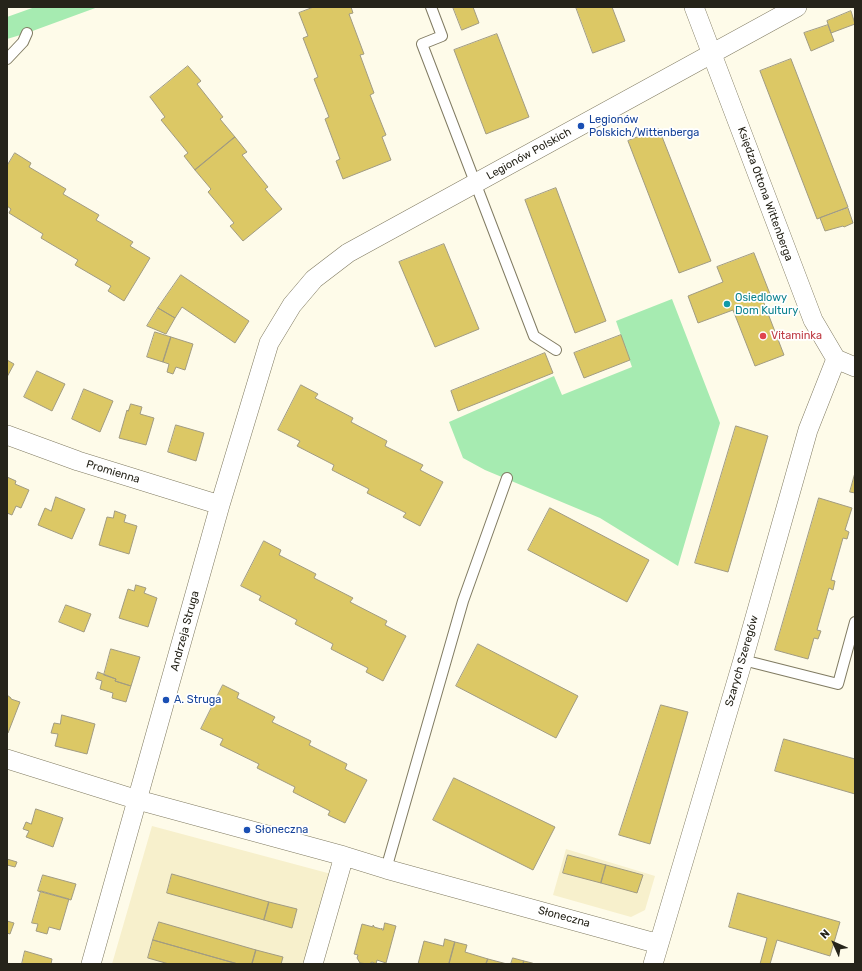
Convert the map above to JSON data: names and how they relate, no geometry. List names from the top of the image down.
{
  "streets": {
    "street": [
      "Legionów Polskich",
      "Księdza Ottona Wittenberga",
      "Promienna",
      "Andrzeja Struga",
      "Szarych Szeregów",
      "Słoneczna"
    ]
  },
  "crossings": [
    ["Legionów Polskich", "Księdza Ottona Wittenberga"],
    ["Legionów Polskich", "Andrzeja Struga"],
    ["Księdza Ottona Wittenberga", "Szarych Szeregów"],
    ["Promienna", "Andrzeja Struga"],
    ["Andrzeja Struga", "Słoneczna"],
    ["Szarych Szeregów", "Słoneczna"]
  ],
  "places": [
    "Legionów Polskich/Wittenberga",
    "Osiedlowy Dom Kultury",
    "Vitaminka",
    "A. Struga",
    "Słoneczna"
  ],
  "north": "top left"
}
